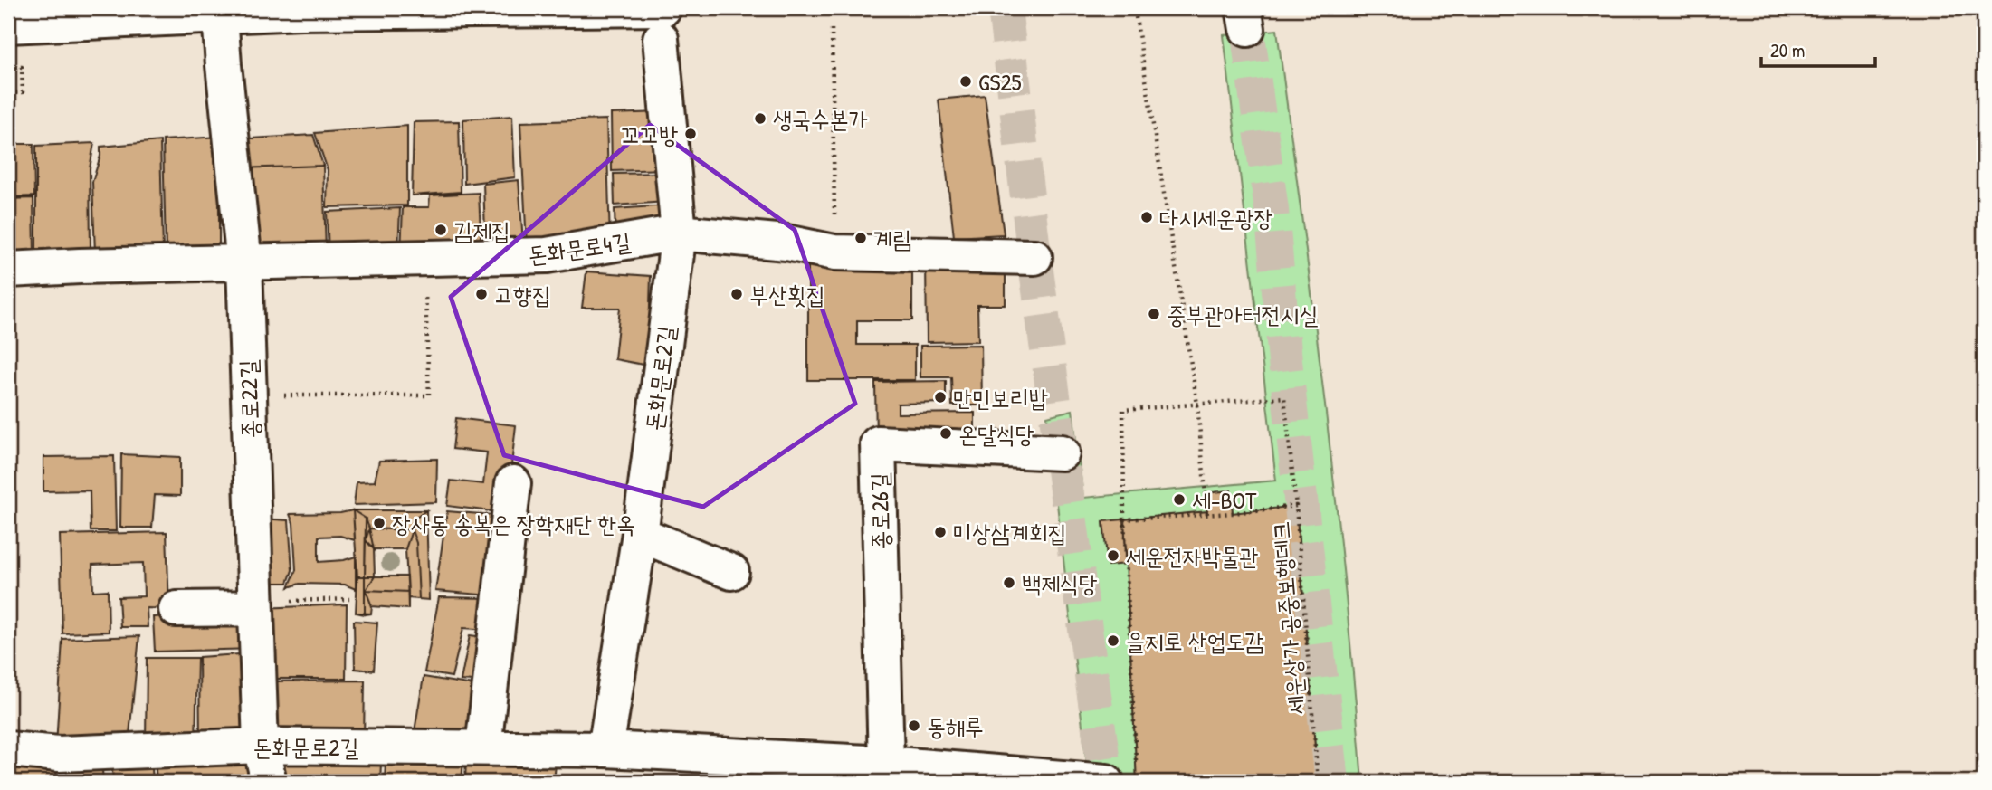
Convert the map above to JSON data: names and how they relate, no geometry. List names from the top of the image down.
{
  "streets": {
    "main road": [
      "돈화문로4길",
      "돈화문로2길",
      "종로22길",
      "종로26길"
    ],
    "path": ["세운상가 공중보행데크"]
  },
  "crossings": [
    ["돈화문로4길", "돈화문로2길"],
    ["돈화문로4길", "종로22길"],
    ["돈화문로2길", "종로22길"],
    ["돈화문로2길", "종로26길"]
  ],
  "places": [
    "GS25",
    "생국수본가",
    "꼬꼬방",
    "다시세운광장",
    "김제집",
    "계림",
    "고향집",
    "부산횟집",
    "중부관아터전시실",
    "만민보리밥",
    "온달식당",
    "세-BOT",
    "장사동 송복은 장학재단 한옥",
    "미상삼계회집",
    "세운전자박물관",
    "백제식당",
    "을지로 산업도감",
    "동해루"
  ],
  "scale_bar": "20 m"
}
